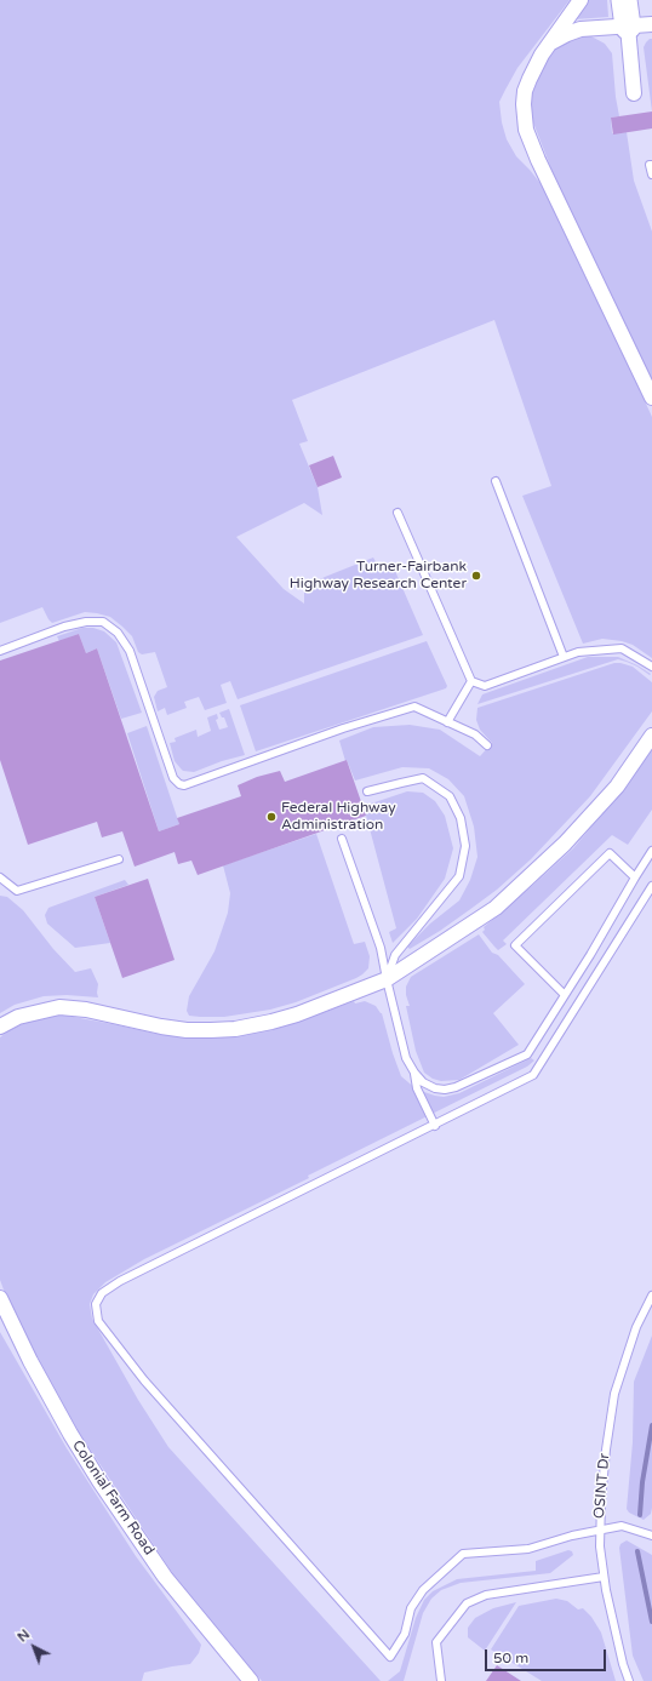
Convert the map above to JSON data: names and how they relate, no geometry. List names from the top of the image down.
{
  "streets": {
    "street": ["Colonial Farm Road"],
    "lane": ["OSINT Dr"]
  },
  "places": ["Turner-Fairbank Highway Research Center", "Federal Highway Administration"],
  "scale_bar": "50 m",
  "north": "top left"
}
